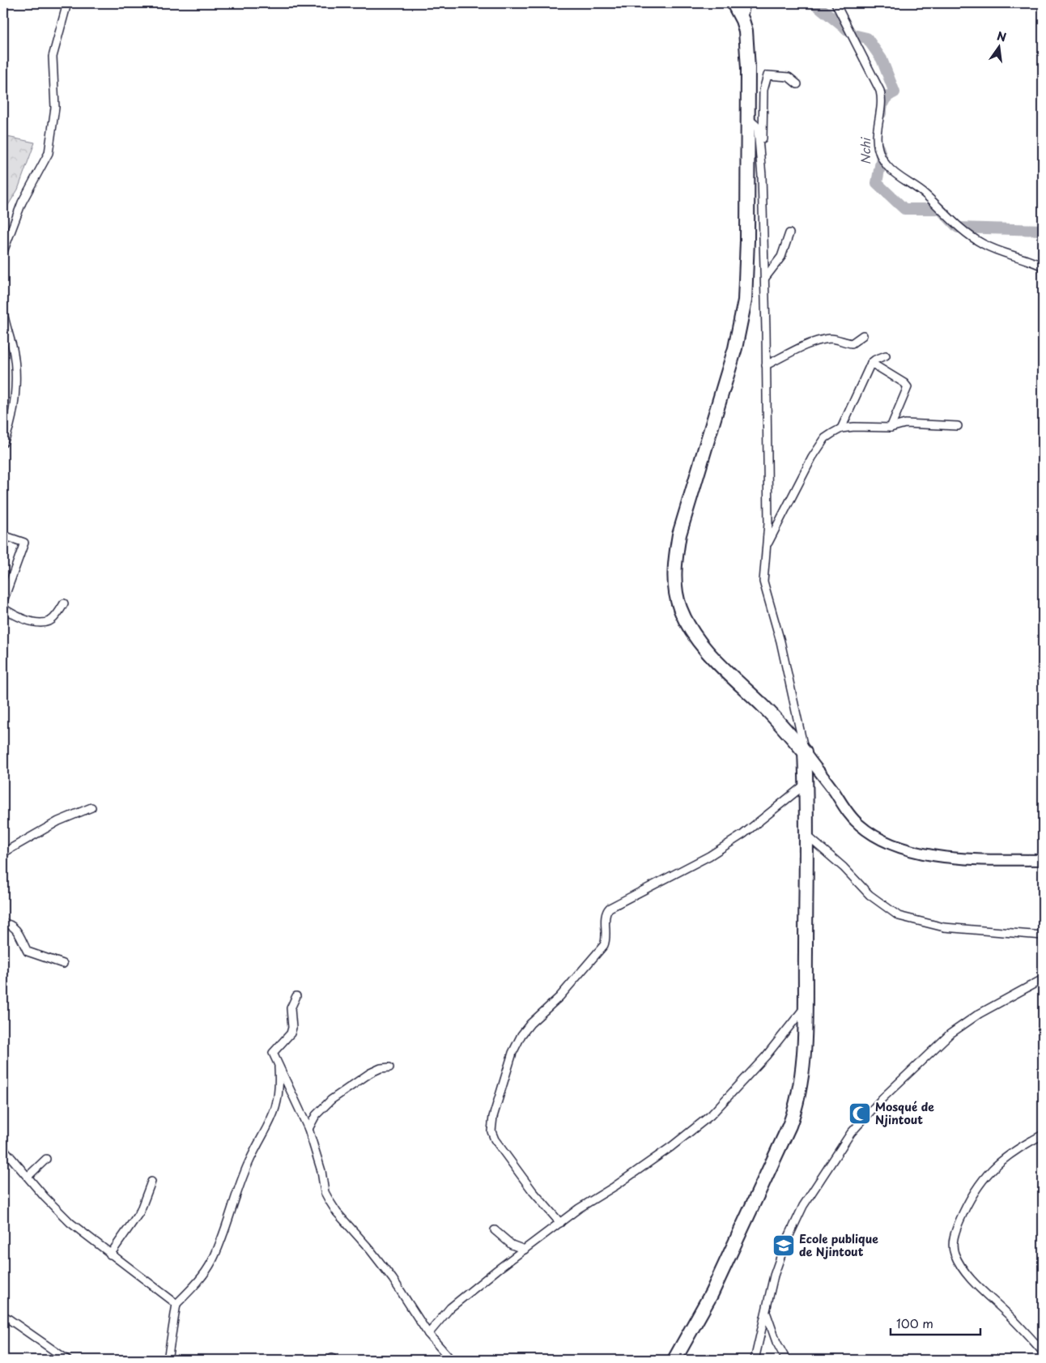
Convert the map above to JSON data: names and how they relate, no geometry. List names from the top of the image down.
{
  "water": ["Nchi"],
  "places": {
    "mosque": ["Mosqué de Njintout"],
    "school or university": ["Ecole publique de Njintout"]
  },
  "scale_bar": "100 m",
  "north": "top"
}
